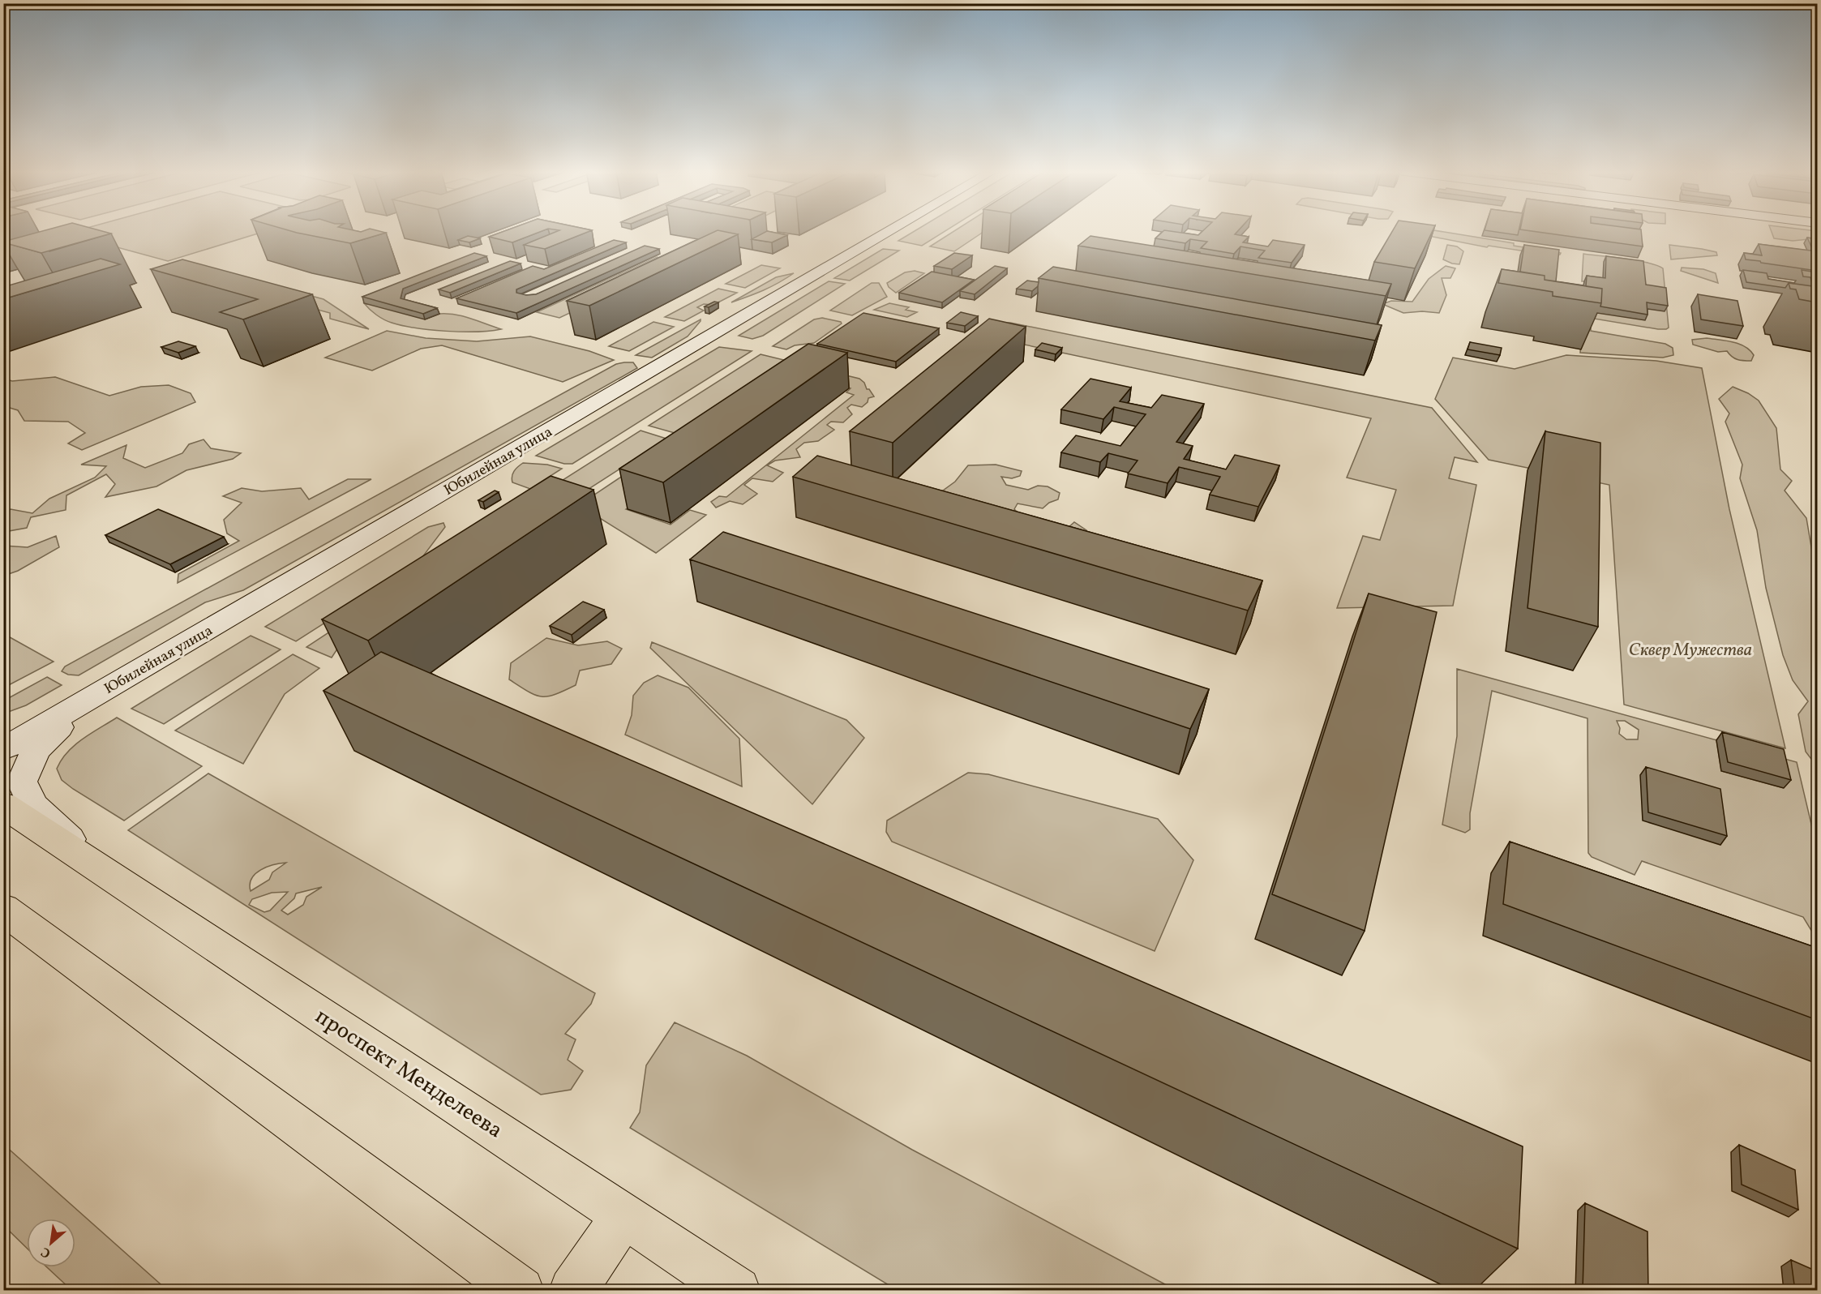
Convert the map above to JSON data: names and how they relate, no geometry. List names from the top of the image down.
{
  "streets": {
    "main road": ["Юбилейная улица", "проспект Менделеева"]
  },
  "parks": ["Сквер Мужества"],
  "north": "bottom left"
}
